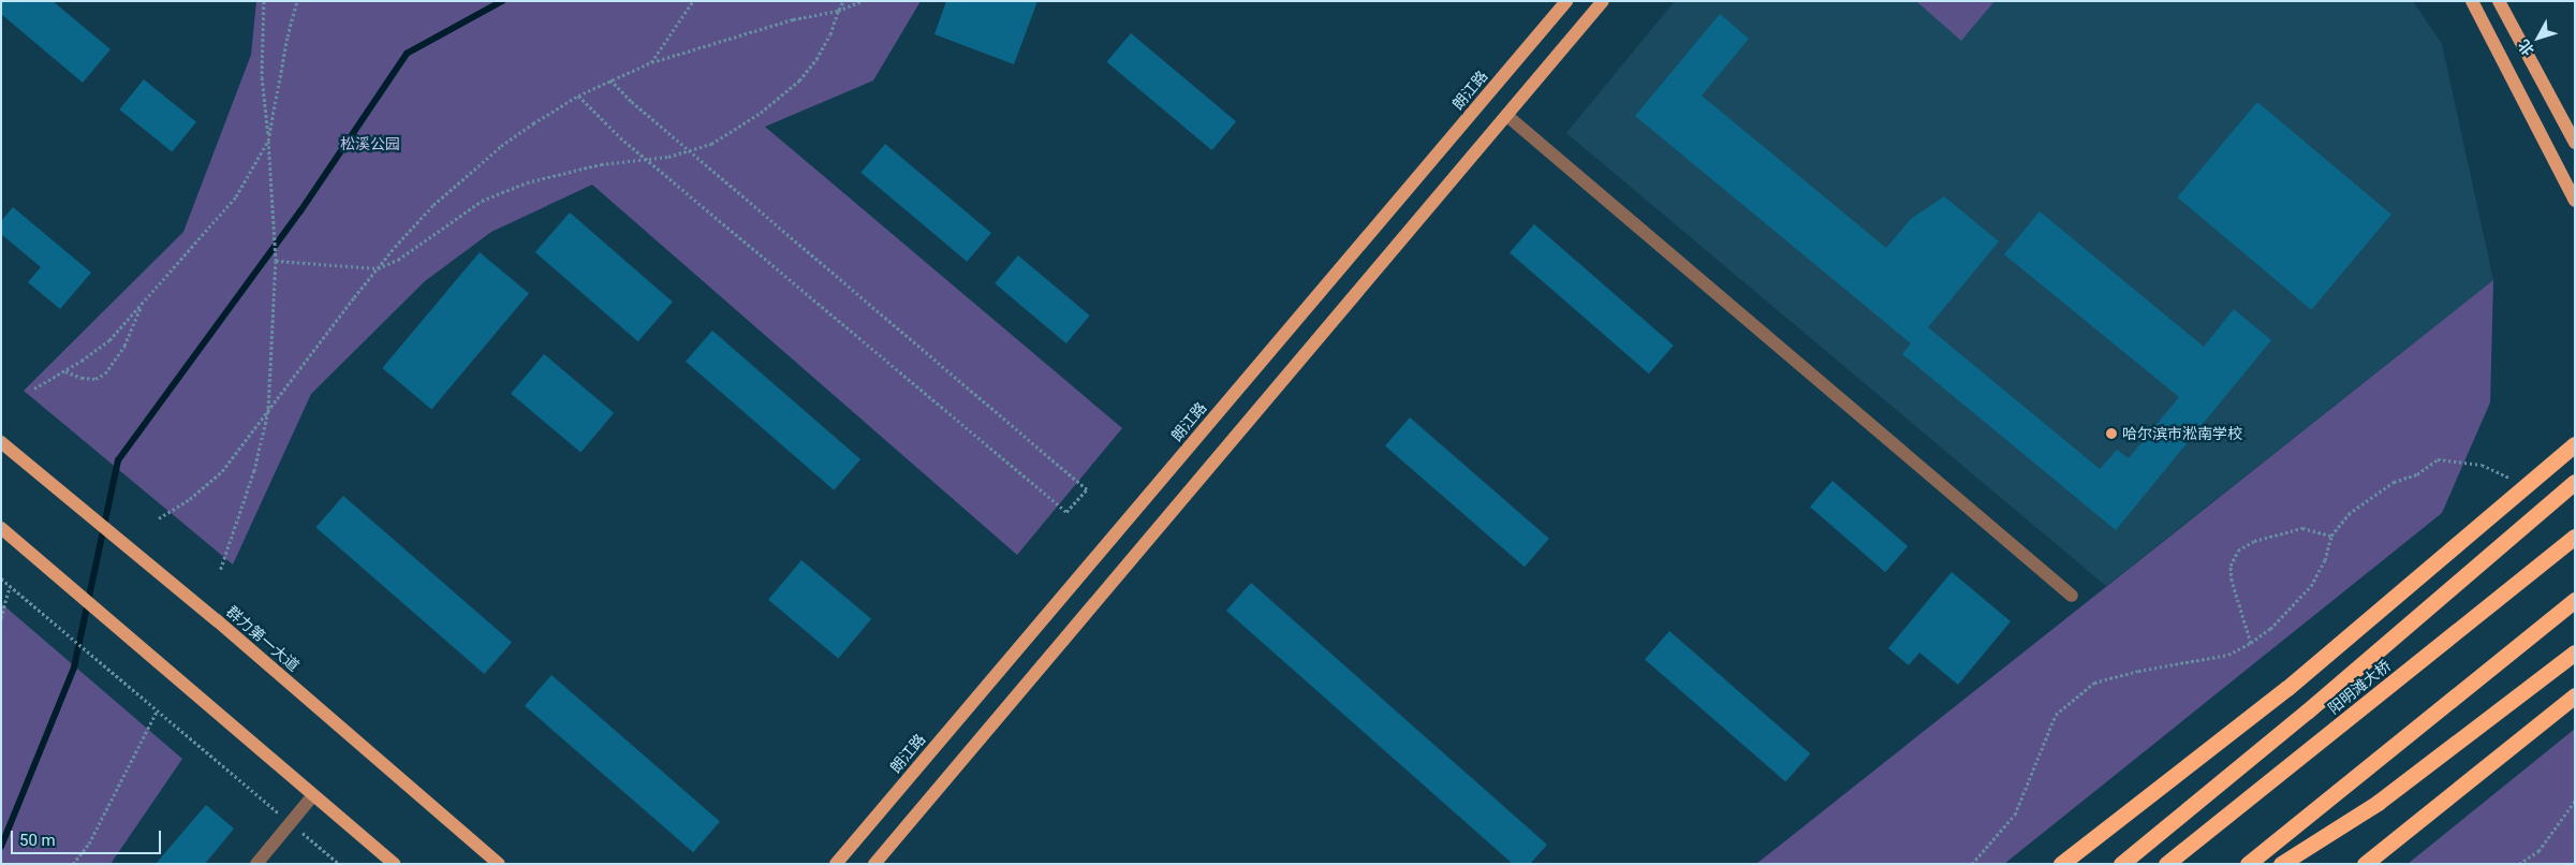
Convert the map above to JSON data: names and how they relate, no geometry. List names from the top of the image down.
{
  "streets": {
    "highway": ["阳明滩大桥"],
    "main road": ["朗江路", "群力第一大道"]
  },
  "parks": ["松溪公园"],
  "places": ["哈尔滨市淞南学校"],
  "scale_bar": "50 m",
  "north": "bottom left"
}
